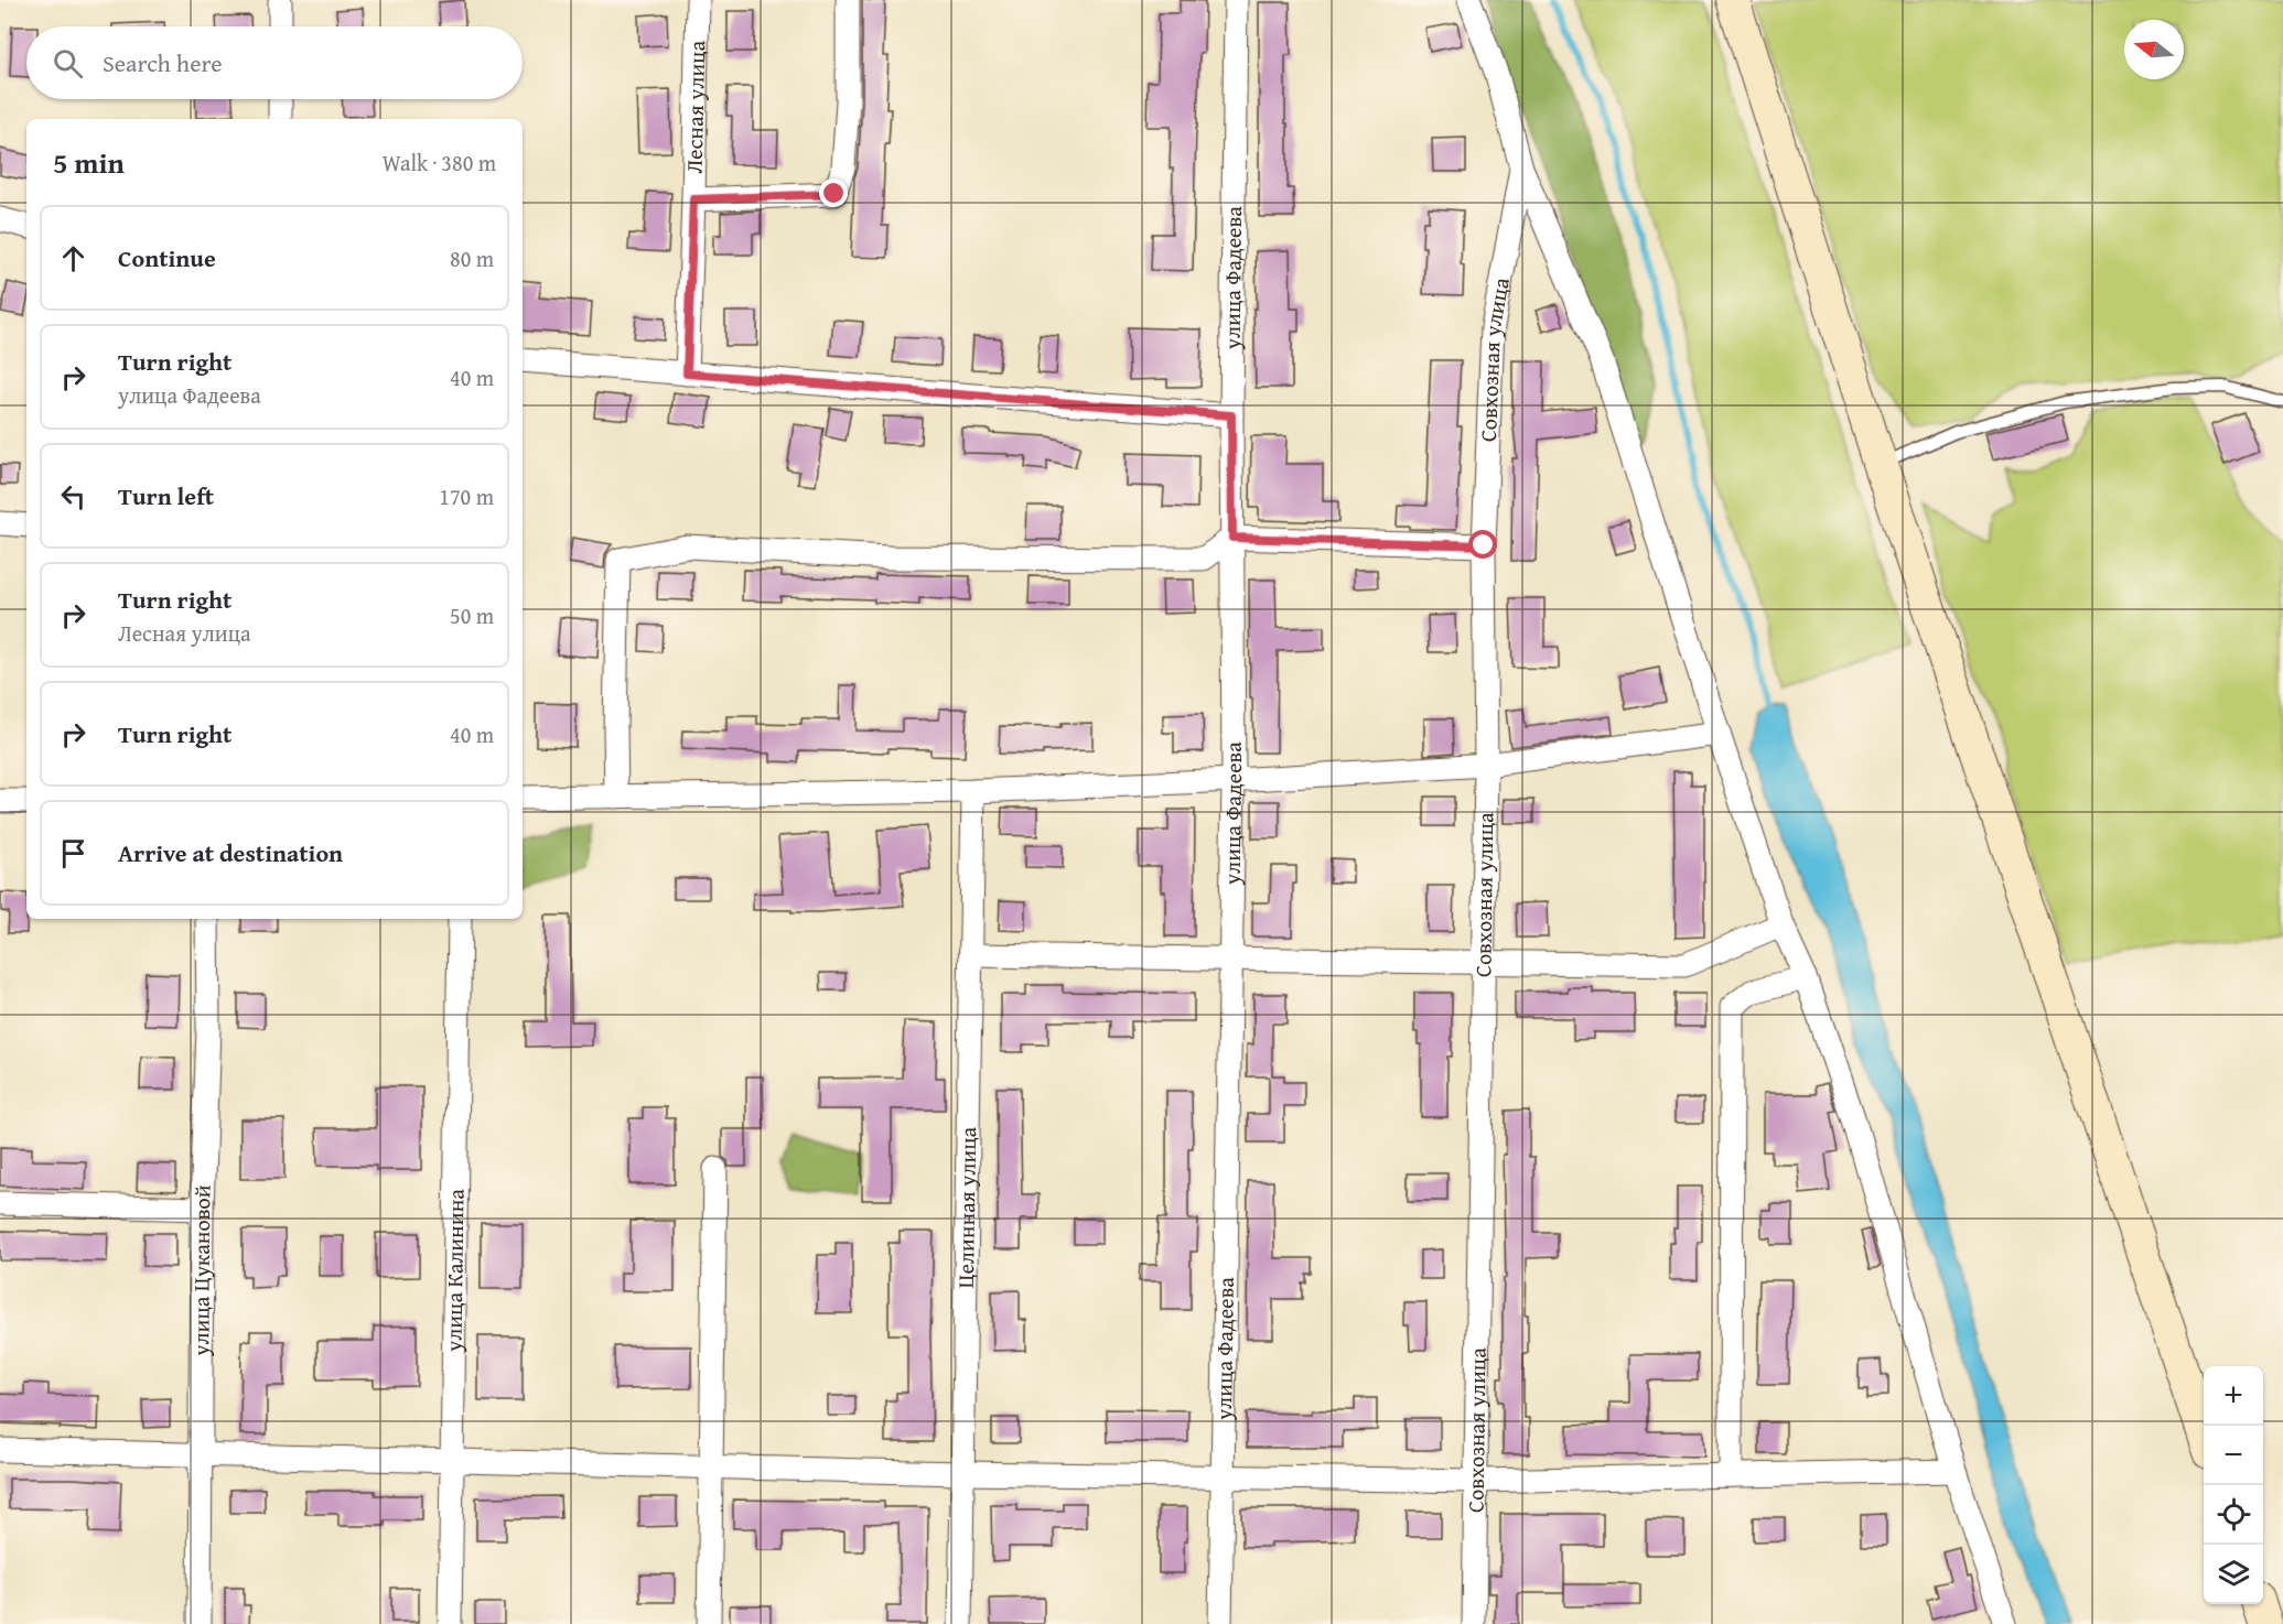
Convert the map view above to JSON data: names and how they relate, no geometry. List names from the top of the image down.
{
  "streets": {
    "street": [
      "Лесная улица",
      "улица Фадеева",
      "Совхозная улица",
      "Целинная улица",
      "улица Цукановой",
      "улица Калинина"
    ]
  },
  "north": "left",
  "page": {
    "search": "Search here",
    "heading": ["5 min", "Walk · 380 m"],
    "list": [
      ["Continue", "80 m"],
      ["Turn right", "улица Фадеева", "40 m"],
      ["Turn left", "170 m"],
      ["Turn right", "Лесная улица", "50 m"],
      ["Turn right", "40 m"],
      "Arrive at destination"
    ],
    "map_buttons": ["+", "−"]
  }
}
